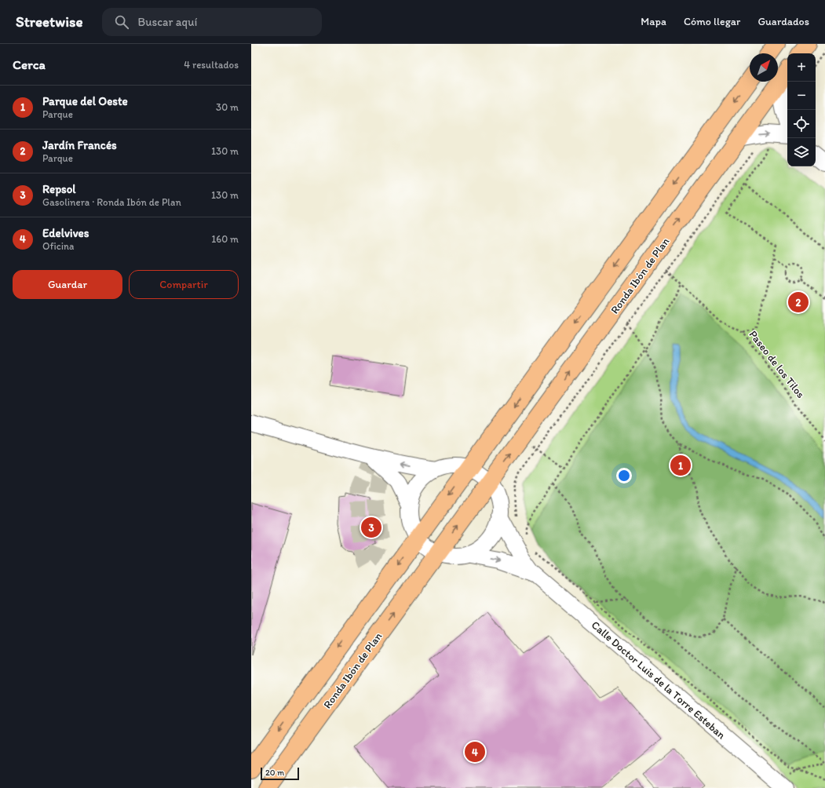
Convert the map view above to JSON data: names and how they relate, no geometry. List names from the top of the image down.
{
  "streets": {
    "main road": ["Ronda Ibón de Plan"],
    "street": ["Calle Doctor Luis de la Torre Esteban"],
    "path": ["Paseo de los Tilos"]
  },
  "scale_bar": "20 m",
  "north": "top right",
  "page": {
    "header": "Streetwise",
    "search": "Buscar aquí",
    "nav": ["Mapa", "Cómo llegar", "Guardados"],
    "heading": ["Cerca", "4 resultados"],
    "map_buttons": ["+", "−"],
    "list": [
      {
        "mark": "1",
        "name": "Parque del Oeste",
        "note": "Parque",
        "value": "30 m"
      },
      {
        "mark": "2",
        "name": "Jardín Francés",
        "note": "Parque",
        "value": "130 m"
      },
      {
        "mark": "3",
        "name": "Repsol",
        "note": "Gasolinera · Ronda Ibón de Plan",
        "value": "130 m"
      },
      {
        "mark": "4",
        "name": "Edelvives",
        "note": "Oficina",
        "value": "160 m"
      }
    ],
    "buttons": ["Guardar", "Compartir"],
    "pins": [
      "2",
      "1",
      "3",
      "4"
    ],
    "scale": "20 m"
  }
}
